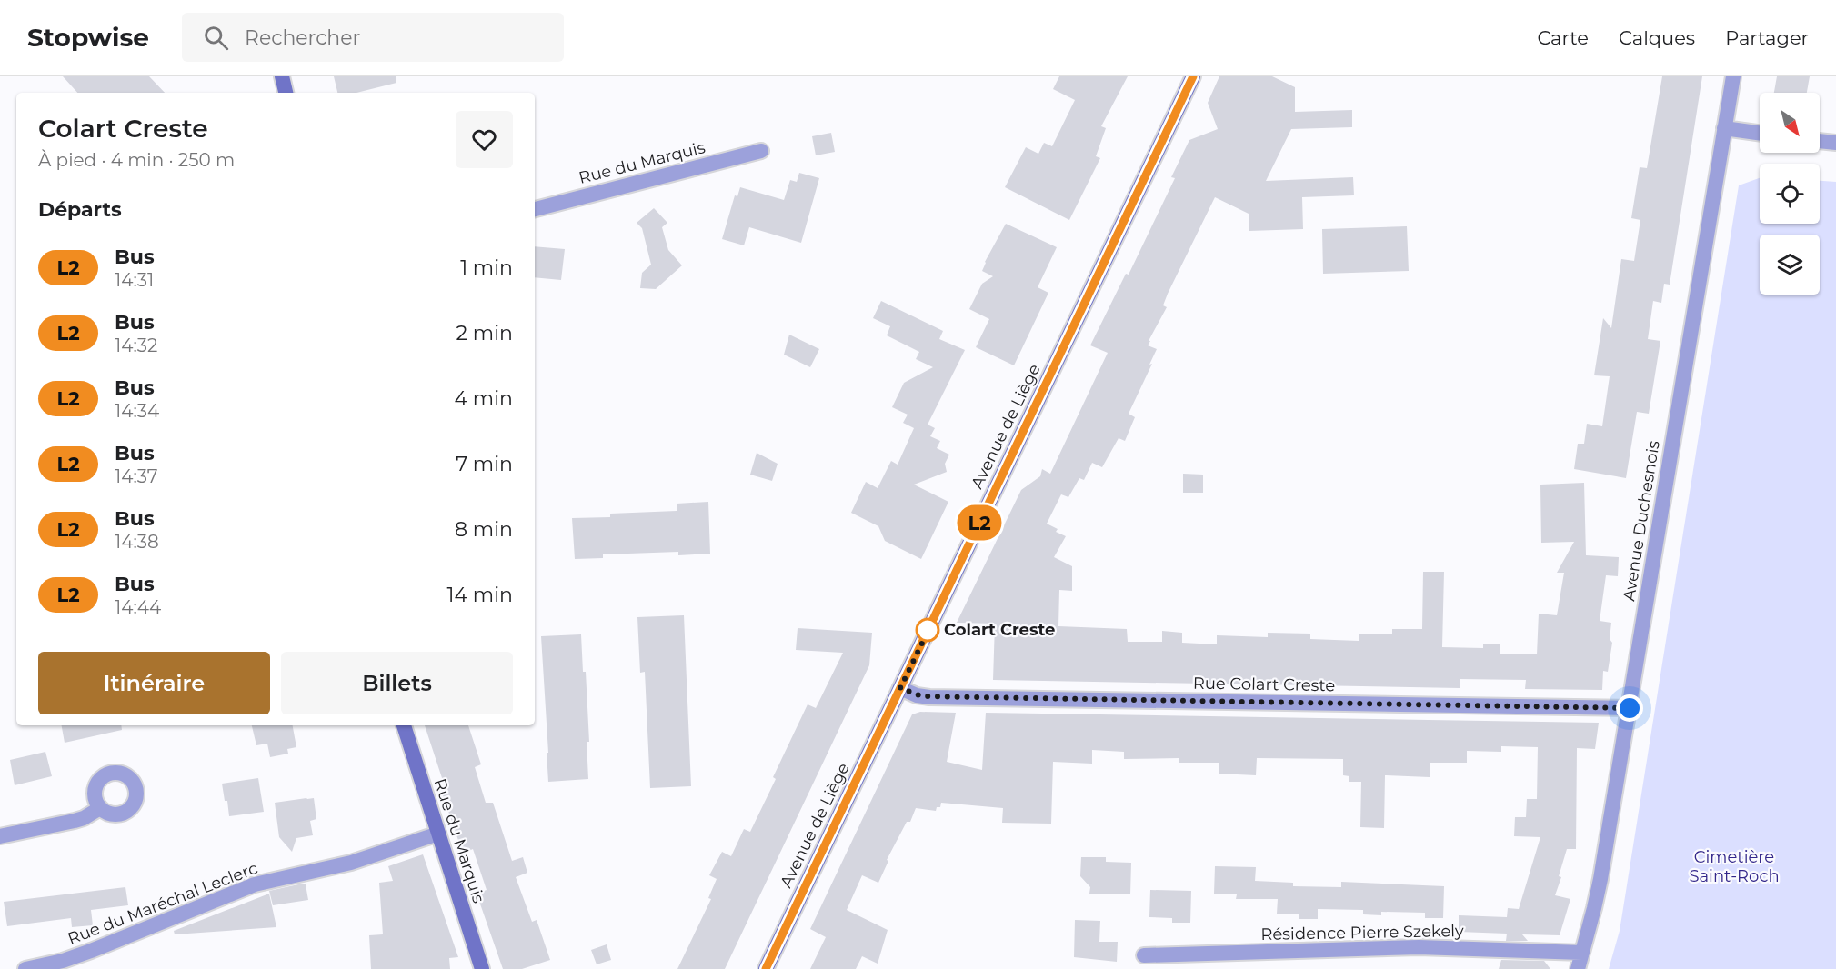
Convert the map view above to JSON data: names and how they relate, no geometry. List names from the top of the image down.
{
  "streets": {
    "main road": ["Rue du Marquis", "Avenue de Liège"],
    "street": [
      "Avenue Duchesnois",
      "Rue Colart Creste",
      "Rue du Maréchal Leclerc",
      "Résidence Pierre Szekely"
    ]
  },
  "crossings": [
    ["Rue du Marquis", "Rue du Maréchal Leclerc"],
    ["Avenue de Liège", "Rue Colart Creste"],
    ["Avenue Duchesnois", "Rue Colart Creste"],
    ["Avenue Duchesnois", "Résidence Pierre Szekely"]
  ],
  "parks": ["Cimetière Saint-Roch"],
  "places": ["Colart Creste"],
  "lines": ["bus line L2"],
  "north": "bottom right",
  "page": {
    "header": "Stopwise",
    "search": "Rechercher",
    "nav": ["Carte", "Calques", "Partager"],
    "on_map": "L2",
    "heading": [
      ["Colart Creste", "À pied · 4 min · 250 m"],
      "Départs"
    ],
    "list": [
      {
        "mark": "L2",
        "name": "Bus",
        "note": "14:31",
        "value": "1 min"
      },
      {
        "mark": "L2",
        "name": "Bus",
        "note": "14:32",
        "value": "2 min"
      },
      {
        "mark": "L2",
        "name": "Bus",
        "note": "14:34",
        "value": "4 min"
      },
      {
        "mark": "L2",
        "name": "Bus",
        "note": "14:37",
        "value": "7 min"
      },
      {
        "mark": "L2",
        "name": "Bus",
        "note": "14:38",
        "value": "8 min"
      },
      {
        "mark": "L2",
        "name": "Bus",
        "note": "14:44",
        "value": "14 min"
      }
    ],
    "buttons": ["Itinéraire", "Billets"]
  }
}
